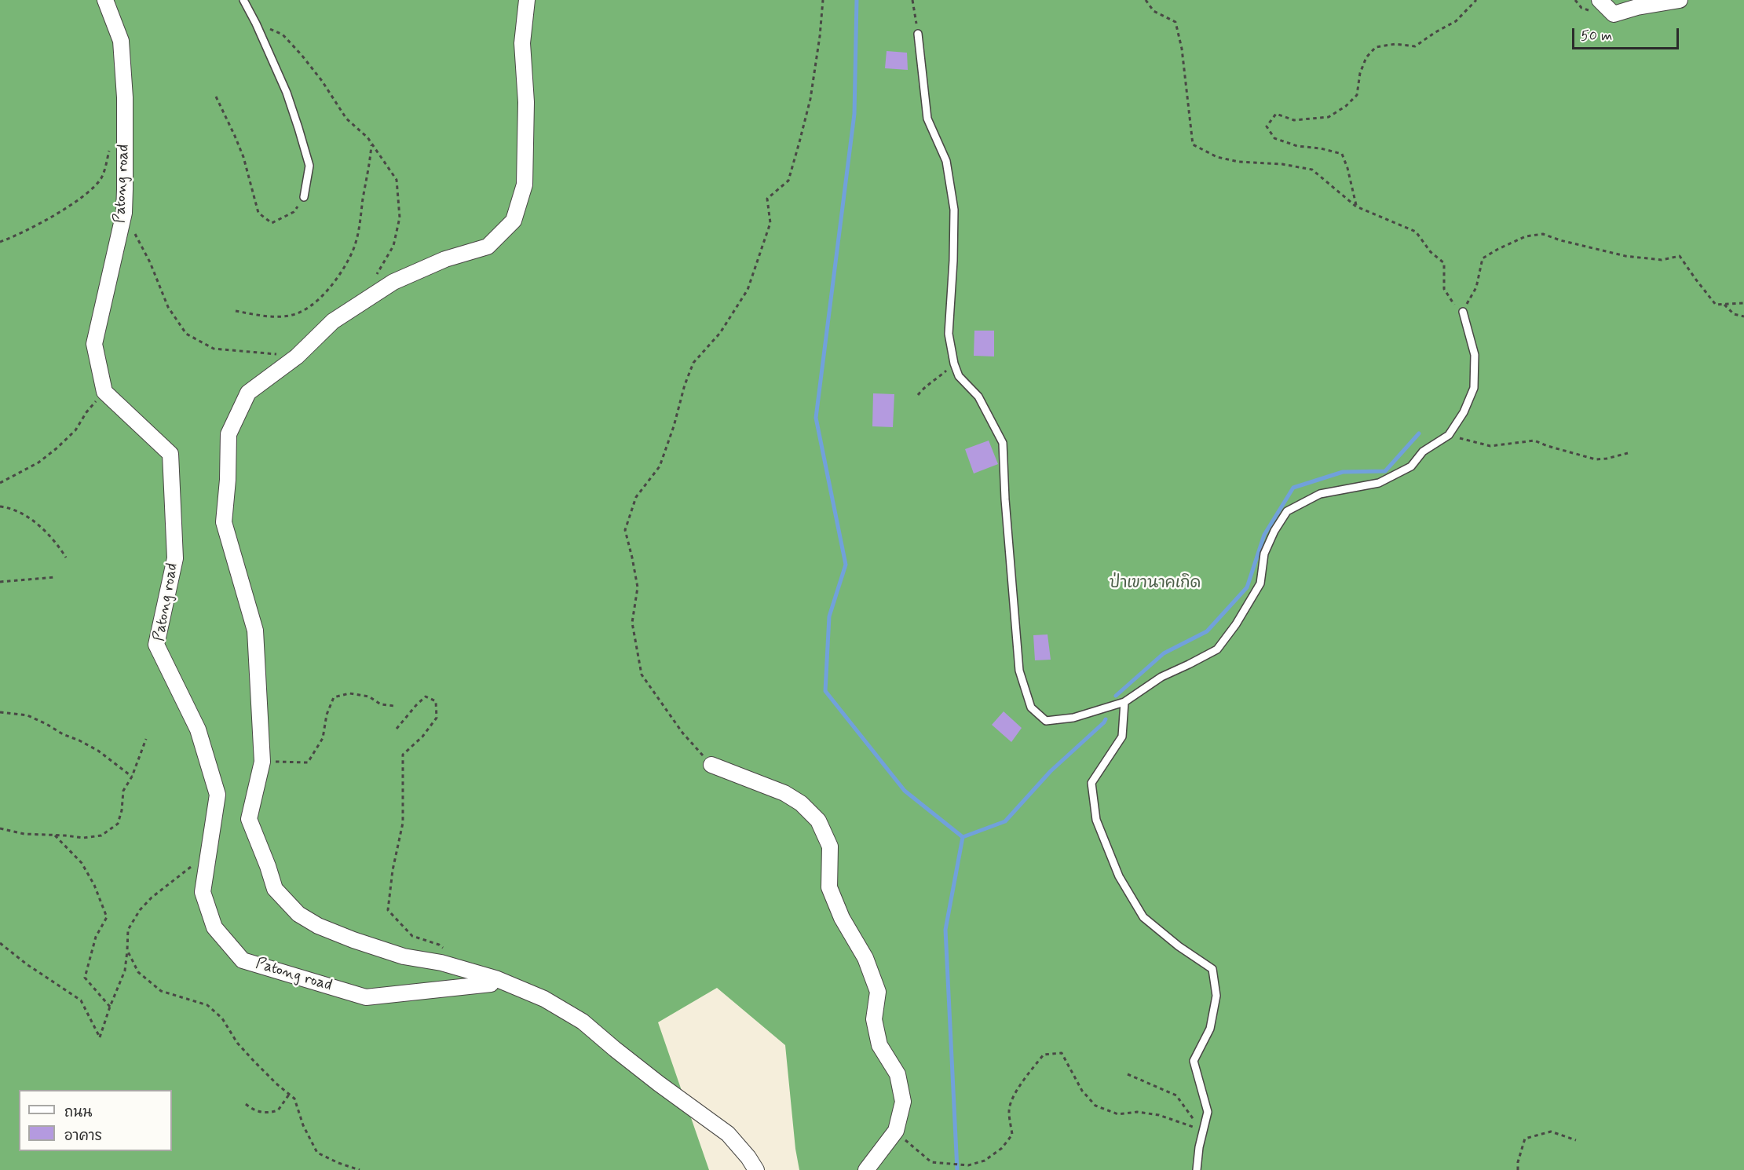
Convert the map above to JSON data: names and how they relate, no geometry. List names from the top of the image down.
{
  "streets": {
    "street": ["Patong road"]
  },
  "parks": ["ป่าเขานาคเกิด"],
  "legend": ["ถนน", "อาคาร"],
  "scale_bar": "50 m"
}
